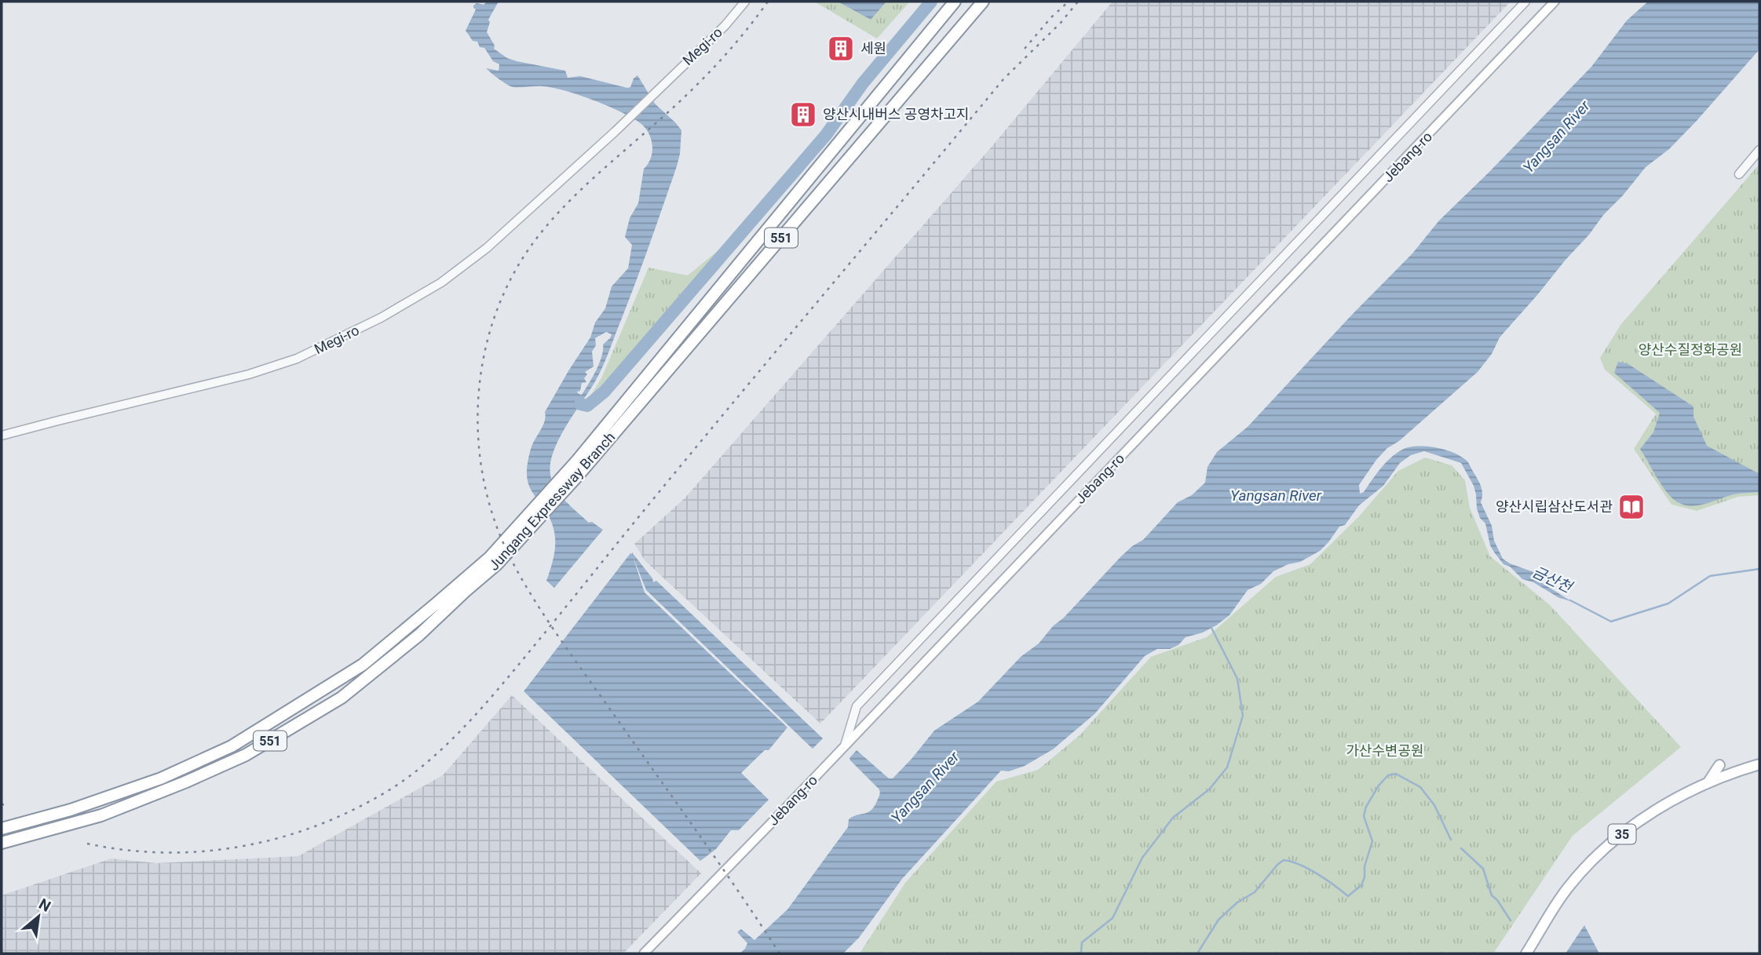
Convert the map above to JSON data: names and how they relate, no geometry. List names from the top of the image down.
{
  "streets": {
    "highway": ["551", "Jungang Expressway Branch"],
    "main road": ["Jebang-ro", "35"],
    "street": ["Megi-ro"]
  },
  "water": ["Yangsan River", "금산천"],
  "parks": ["양산수질정화공원", "가산수변공원"],
  "places": {
    "building": ["세원", "양산시내버스 공영차고지"],
    "library": ["양산시립삼산도서관"]
  },
  "north": "top right"
}
